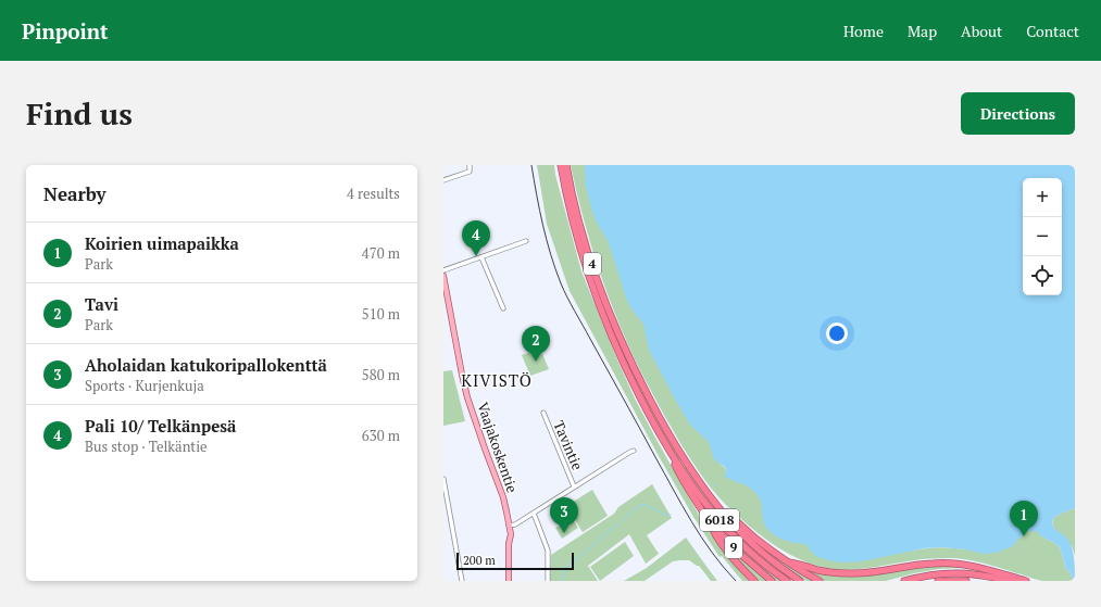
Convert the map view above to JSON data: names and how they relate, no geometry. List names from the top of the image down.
{
  "streets": {
    "highway": ["4", "6018", "9"],
    "main road": ["Vaajakoskentie"],
    "street": ["Tavintie"]
  },
  "crossings": [
    ["4", "6018"],
    ["4", "9"]
  ],
  "districts": ["KIVISTÖ"],
  "scale_bar": "200 m",
  "page": {
    "header": "Pinpoint",
    "nav": [
      "Home",
      "Map",
      "About",
      "Contact"
    ],
    "buttons": "Directions",
    "title": "Find us",
    "heading": ["Nearby", "4 results"],
    "map_buttons": ["+", "−"],
    "pins": [
      "4",
      "2",
      "3",
      "1"
    ],
    "list": [
      {
        "mark": "1",
        "name": "Koirien uimapaikka",
        "note": "Park",
        "value": "470 m"
      },
      {
        "mark": "2",
        "name": "Tavi",
        "note": "Park",
        "value": "510 m"
      },
      {
        "mark": "3",
        "name": "Aholaidan katukoripallokenttä",
        "note": "Sports · Kurjenkuja",
        "value": "580 m"
      },
      {
        "mark": "4",
        "name": "Pali 10/ Telkänpesä",
        "note": "Bus stop · Telkäntie",
        "value": "630 m"
      }
    ],
    "scale": "200 m"
  }
}
